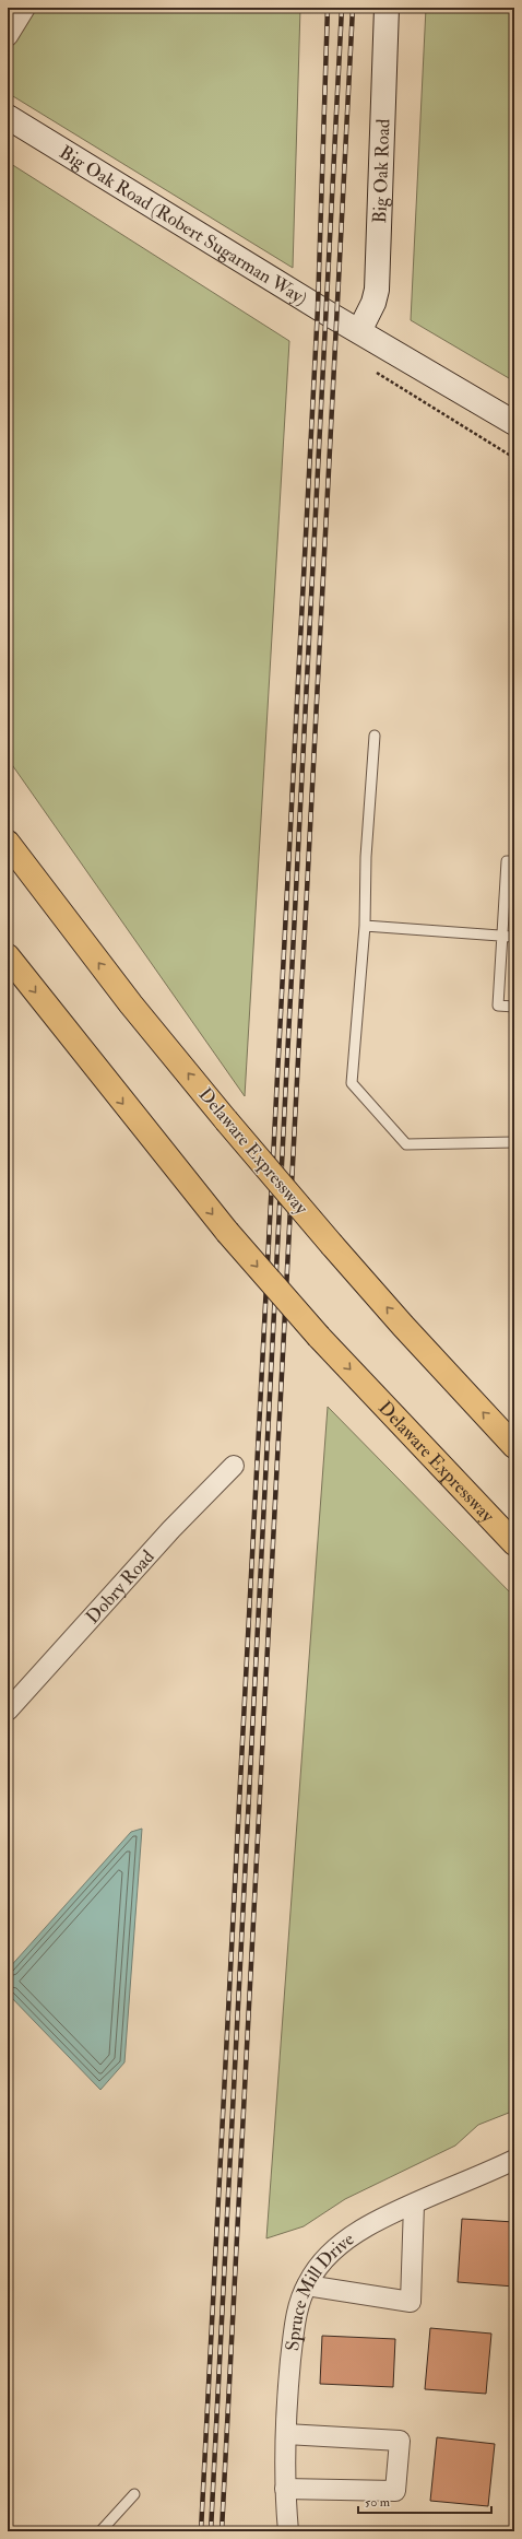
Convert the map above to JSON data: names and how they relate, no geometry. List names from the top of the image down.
{
  "streets": {
    "highway": ["Delaware Expressway"],
    "street": [
      "Big Oak Road",
      "Big Oak Road (Robert Sugarman Way)",
      "Dobry Road",
      "Spruce Mill Drive"
    ]
  },
  "crossings": [
    ["Big Oak Road", "Big Oak Road (Robert Sugarman Way)"]
  ],
  "scale_bar": "50 m"
}
